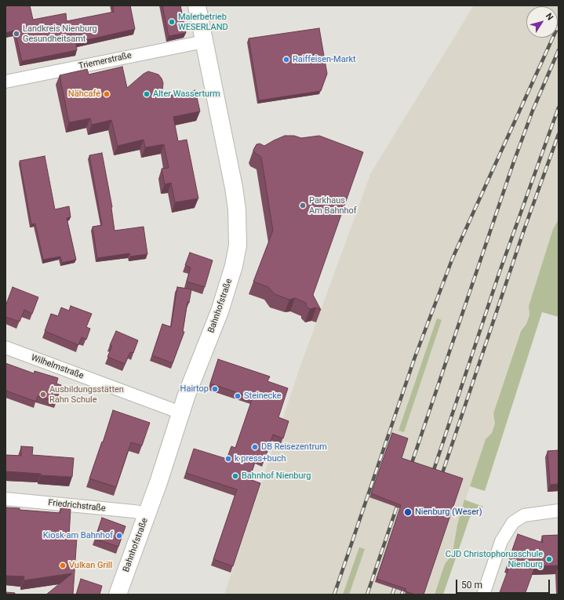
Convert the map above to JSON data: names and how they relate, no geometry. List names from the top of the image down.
{
  "streets": {
    "main road": ["Bahnhofstraße"],
    "street": ["Triemerstraße", "Wilhelmstraße", "Friedrichstraße"]
  },
  "crossings": [
    ["Triemerstraße", "Bahnhofstraße"],
    ["Bahnhofstraße", "Wilhelmstraße"],
    ["Bahnhofstraße", "Friedrichstraße"]
  ],
  "places": [
    "Malerbetrieb WESERLAND",
    "Landkreis Nienburg Gesundheitsamt",
    "Raiffeisen-Markt",
    "Nähcafé",
    "Alter Wasserturm",
    "Parkhaus Am Bahnhof",
    "Hairtop",
    "Ausbildungsstätten Rahn Schule",
    "Steinecke",
    "DB Reisezentrum",
    "k press+buch",
    "Bahnhof Nienburg",
    "Nienburg (Weser)",
    "Kiosk am Bahnhof",
    "CJD Christophorusschule Nienburg",
    "Vulkan Grill"
  ],
  "scale_bar": "50 m",
  "north": "top right"
}
